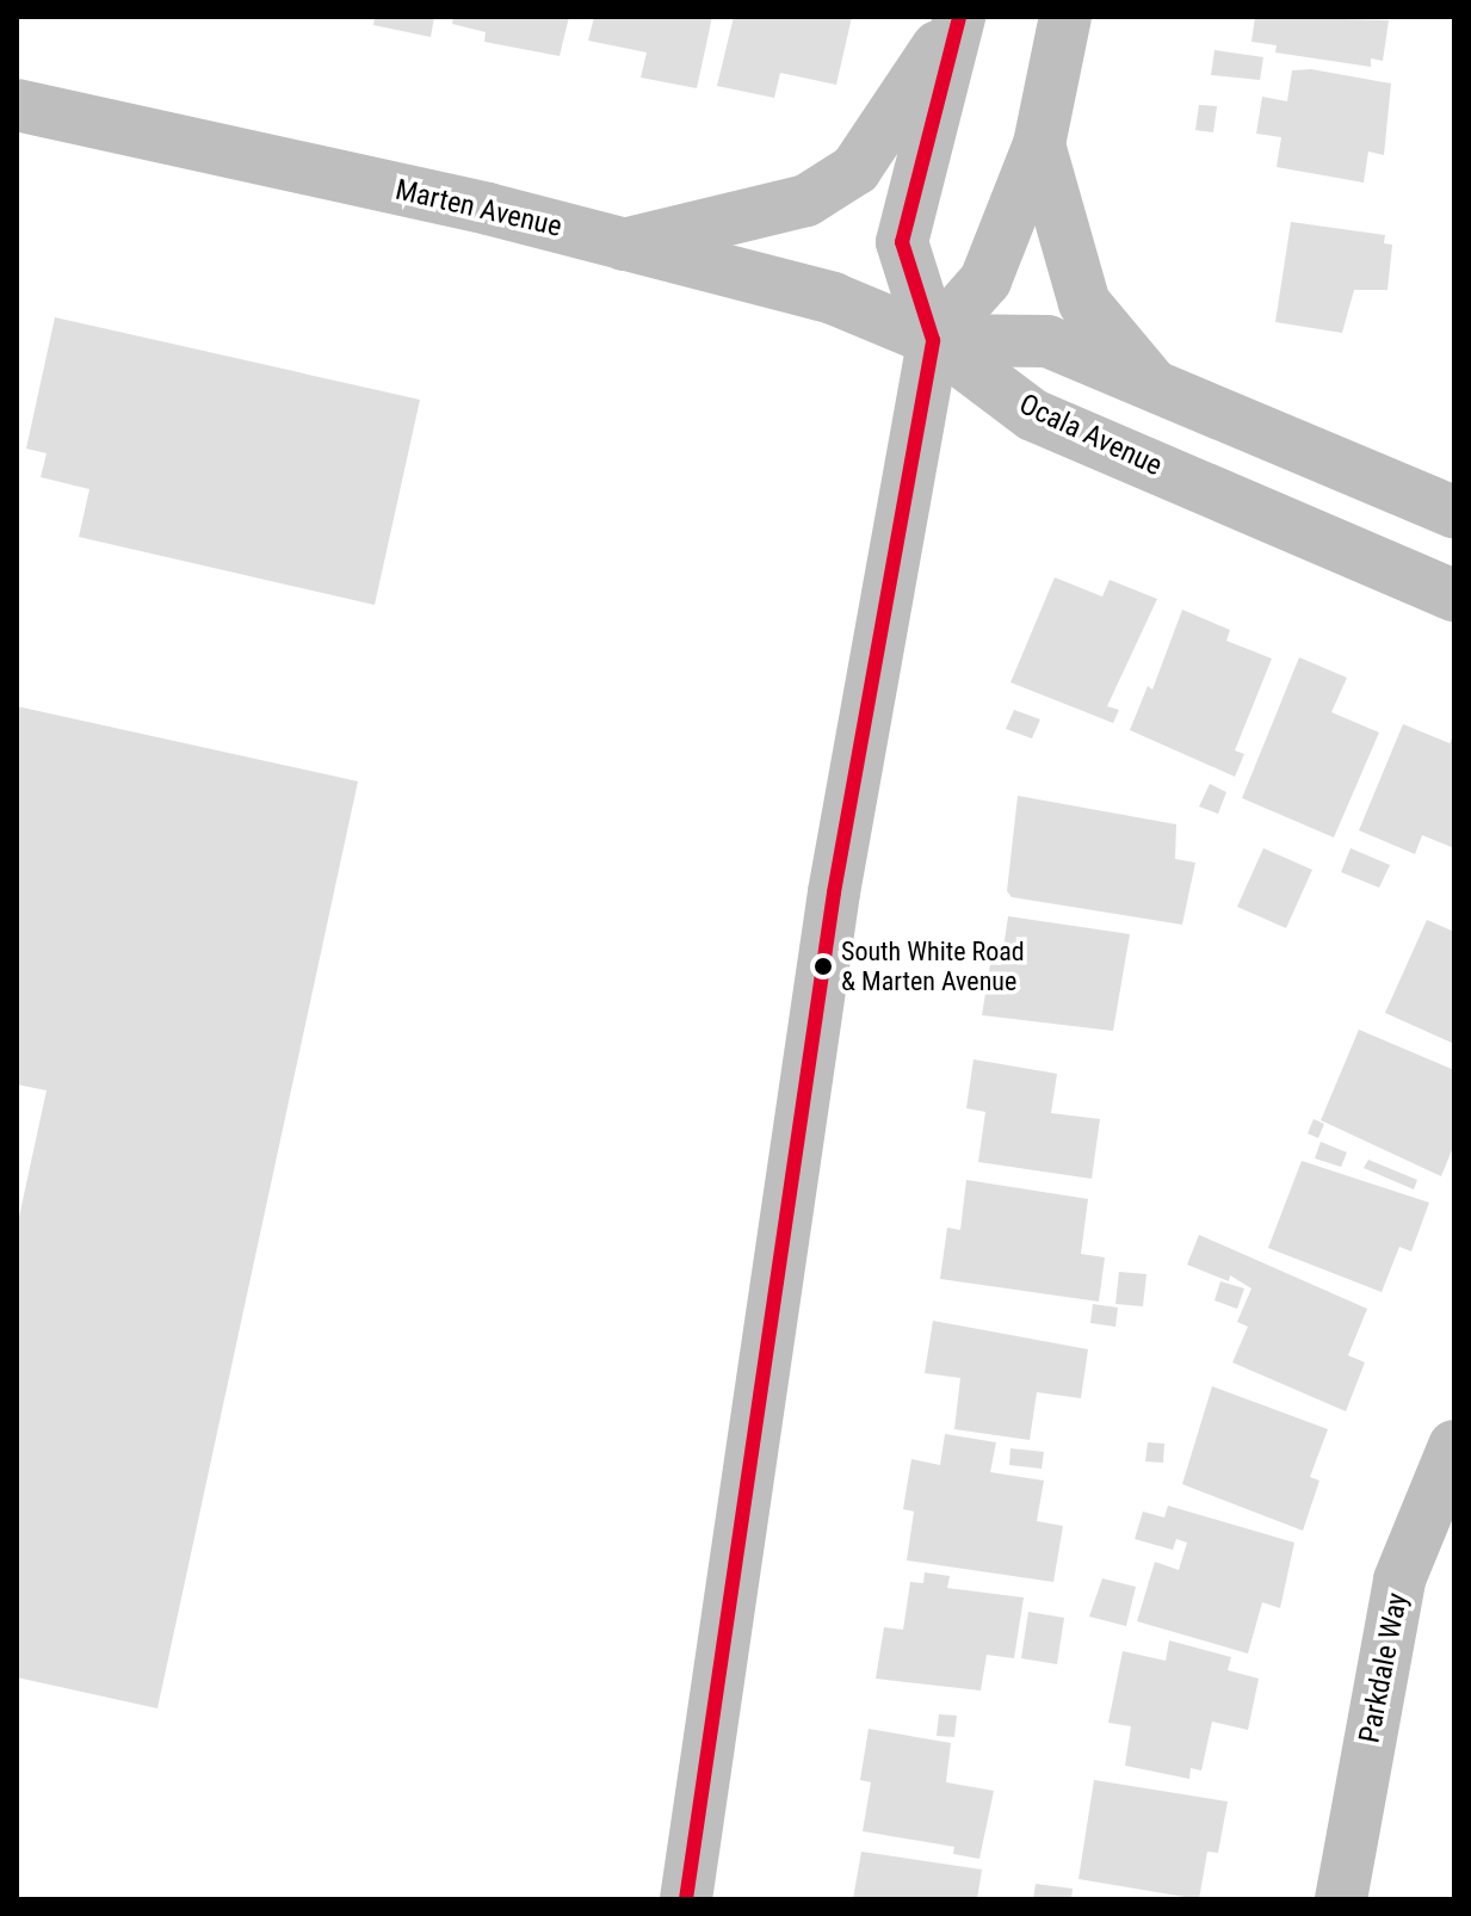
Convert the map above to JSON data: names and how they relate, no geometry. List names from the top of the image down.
{
  "streets": {
    "main road": ["Marten Avenue", "Ocala Avenue", "Parkdale Way"]
  },
  "crossings": [
    ["Marten Avenue", "Ocala Avenue"]
  ],
  "places": ["South White Road & Marten Avenue"]
}
